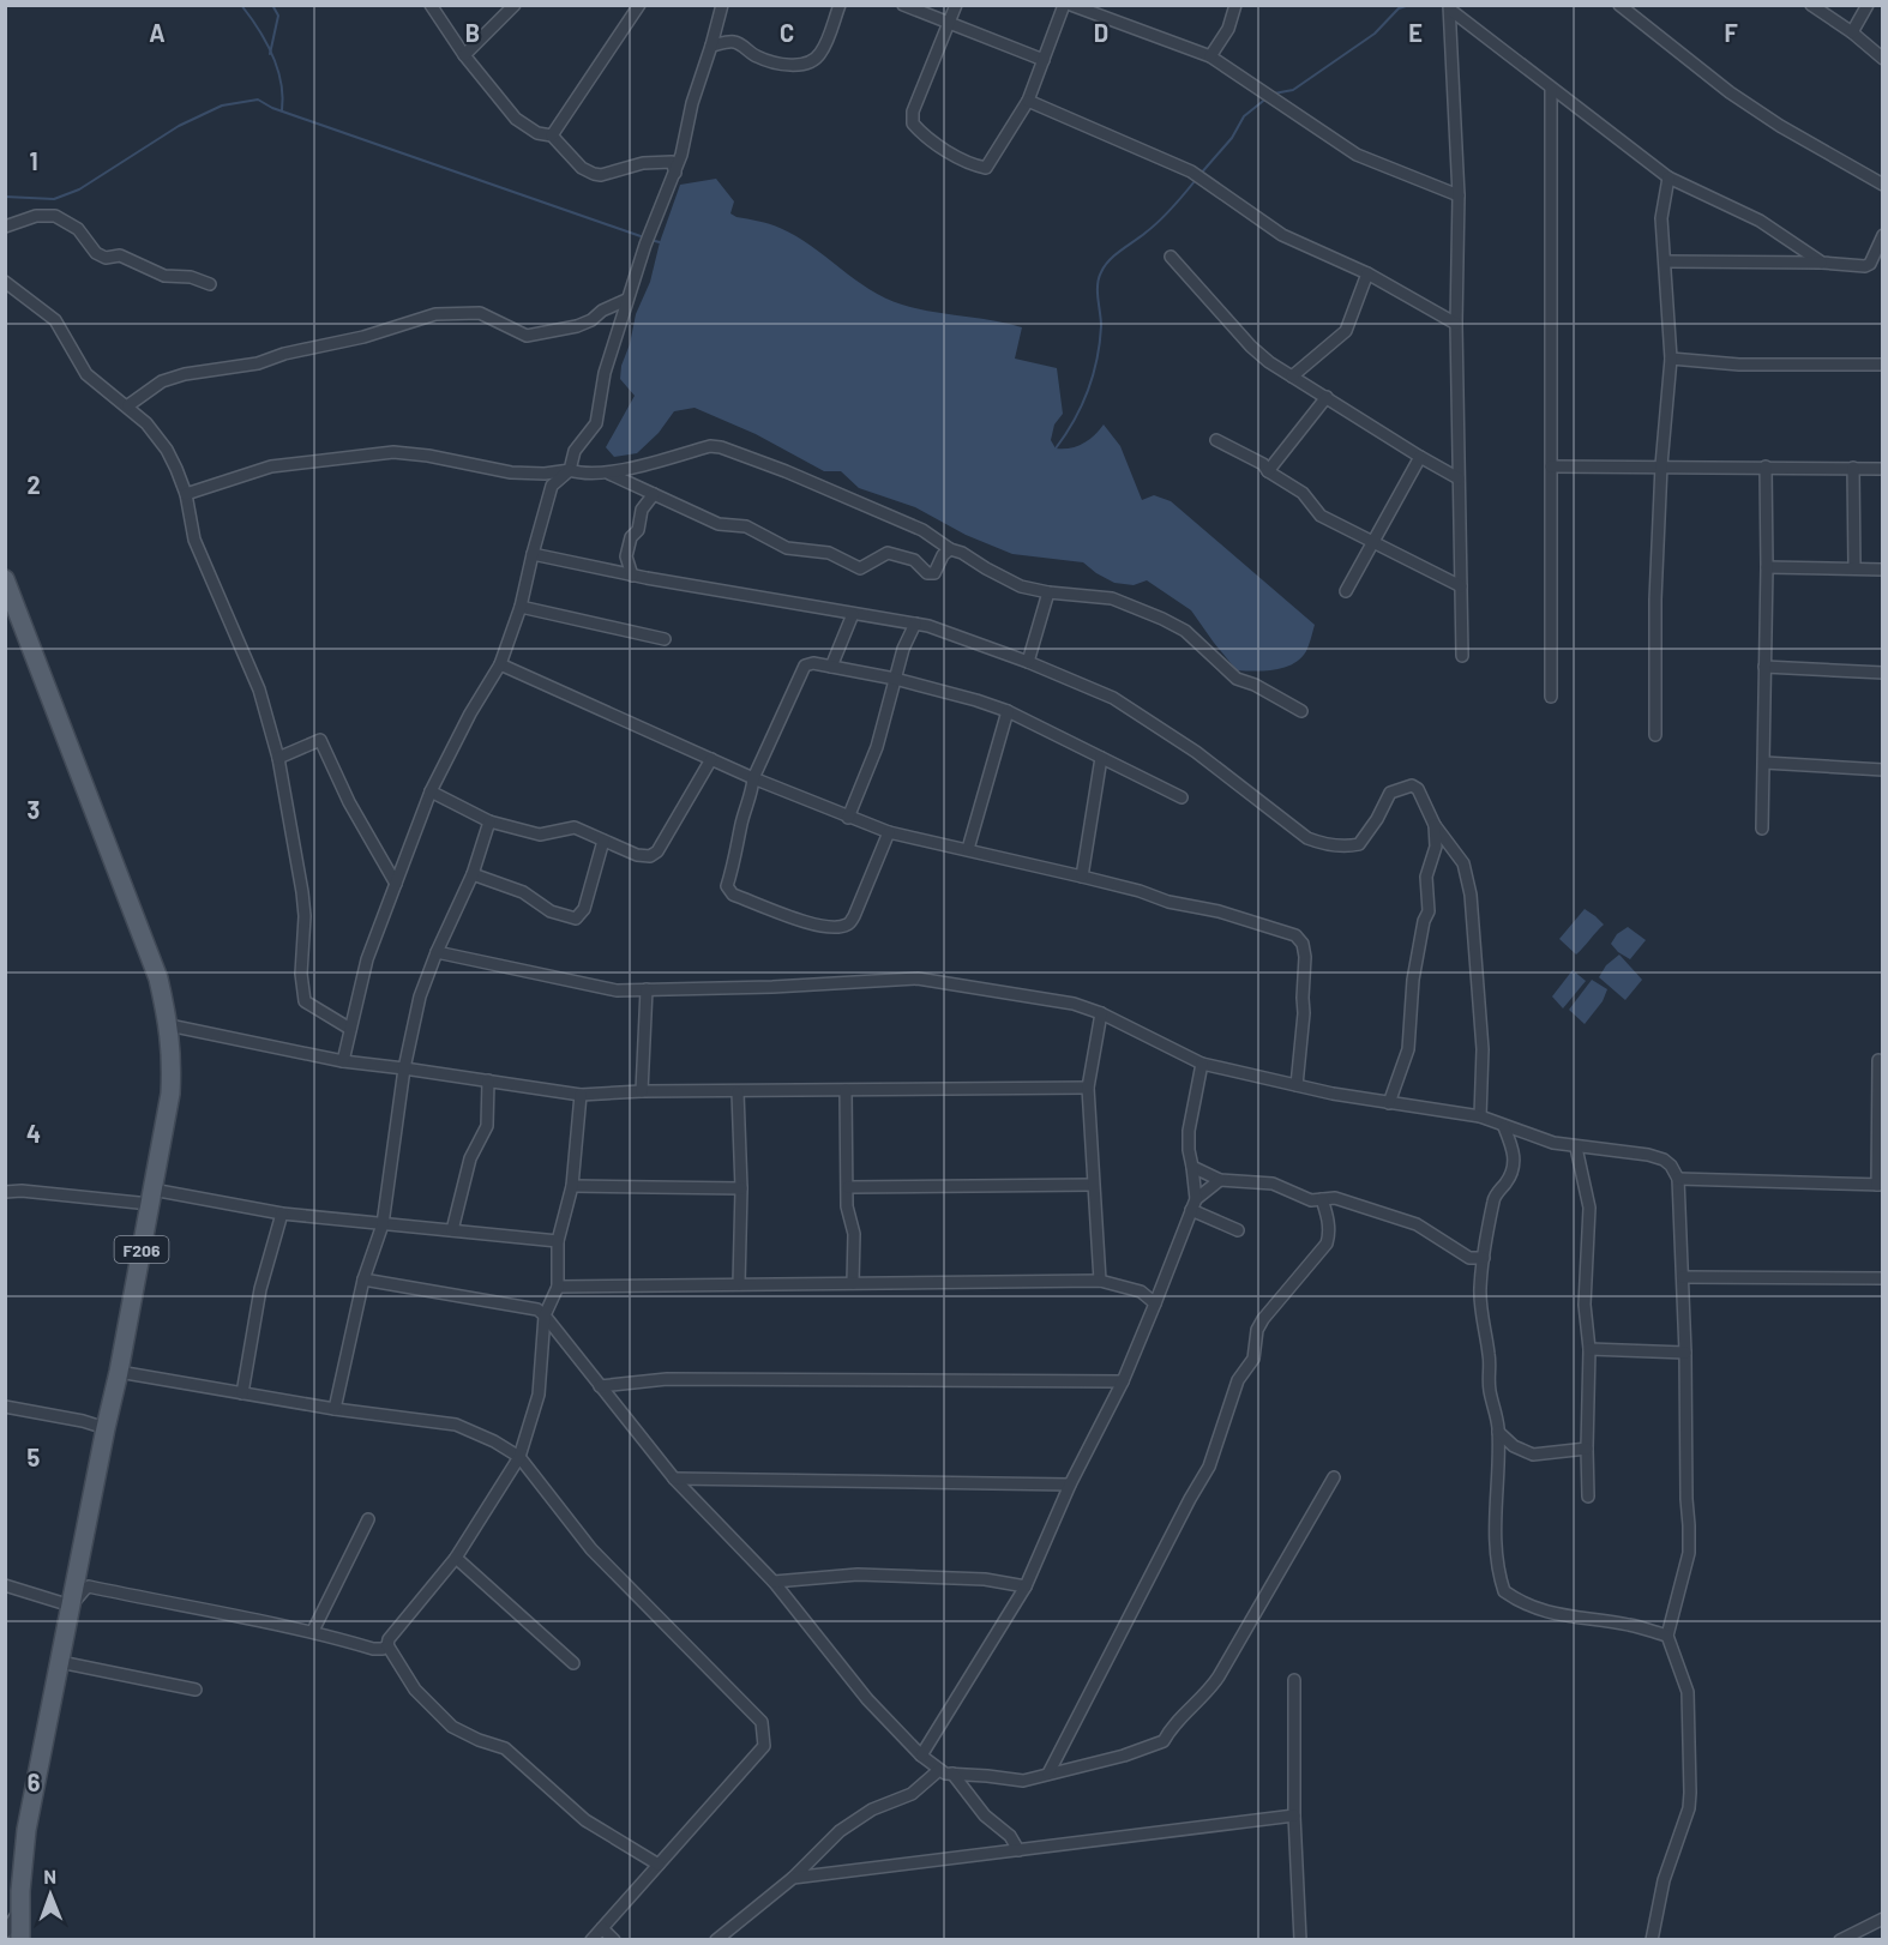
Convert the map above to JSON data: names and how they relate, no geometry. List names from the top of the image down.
{
  "streets": {
    "main road": ["F206"]
  },
  "north": "top",
  "grid": {
    "columns": [
      "A",
      "B",
      "C",
      "D",
      "E",
      "F"
    ],
    "rows": [
      "1",
      "2",
      "3",
      "4",
      "5",
      "6"
    ]
  }
}
